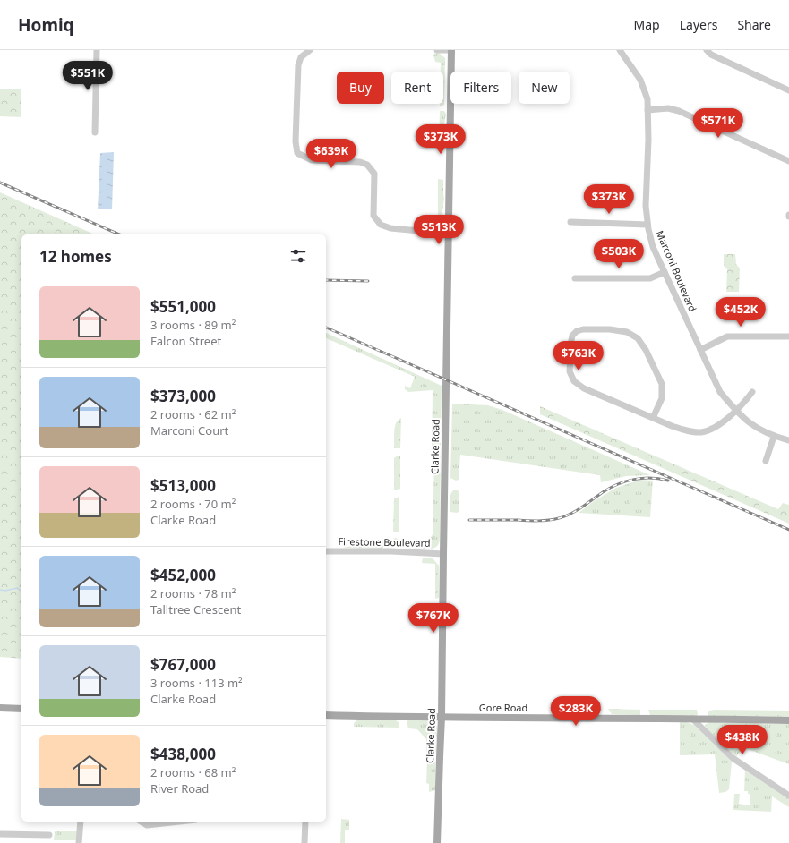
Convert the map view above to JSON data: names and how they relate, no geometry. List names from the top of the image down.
{
  "streets": {
    "main road": ["Clarke Road", "Gore Road"],
    "street": ["Marconi Boulevard", "Firestone Boulevard"]
  },
  "crossings": [
    ["Clarke Road", "Firestone Boulevard"],
    ["Clarke Road", "Gore Road"]
  ],
  "page": {
    "header": "Homiq",
    "nav": ["Map", "Layers", "Share"],
    "price": [
      "$551K",
      "$571K",
      "$373K",
      "$639K",
      "$373K",
      "$513K",
      "$503K",
      "$452K",
      "$763K",
      "$767K",
      "$283K",
      "$438K"
    ],
    "chip": [
      "Buy",
      "Rent",
      "Filters",
      "New"
    ],
    "heading": "12 homes",
    "list": [
      {
        "name": "$551,000",
        "note": "3 rooms · 89 m² · Falcon Street"
      },
      {
        "name": "$373,000",
        "note": "2 rooms · 62 m² · Marconi Court"
      },
      {
        "name": "$513,000",
        "note": "2 rooms · 70 m² · Clarke Road"
      },
      {
        "name": "$452,000",
        "note": "2 rooms · 78 m² · Talltree Crescent"
      },
      {
        "name": "$767,000",
        "note": "3 rooms · 113 m² · Clarke Road"
      },
      {
        "name": "$438,000",
        "note": "2 rooms · 68 m² · River Road"
      }
    ]
  }
}
